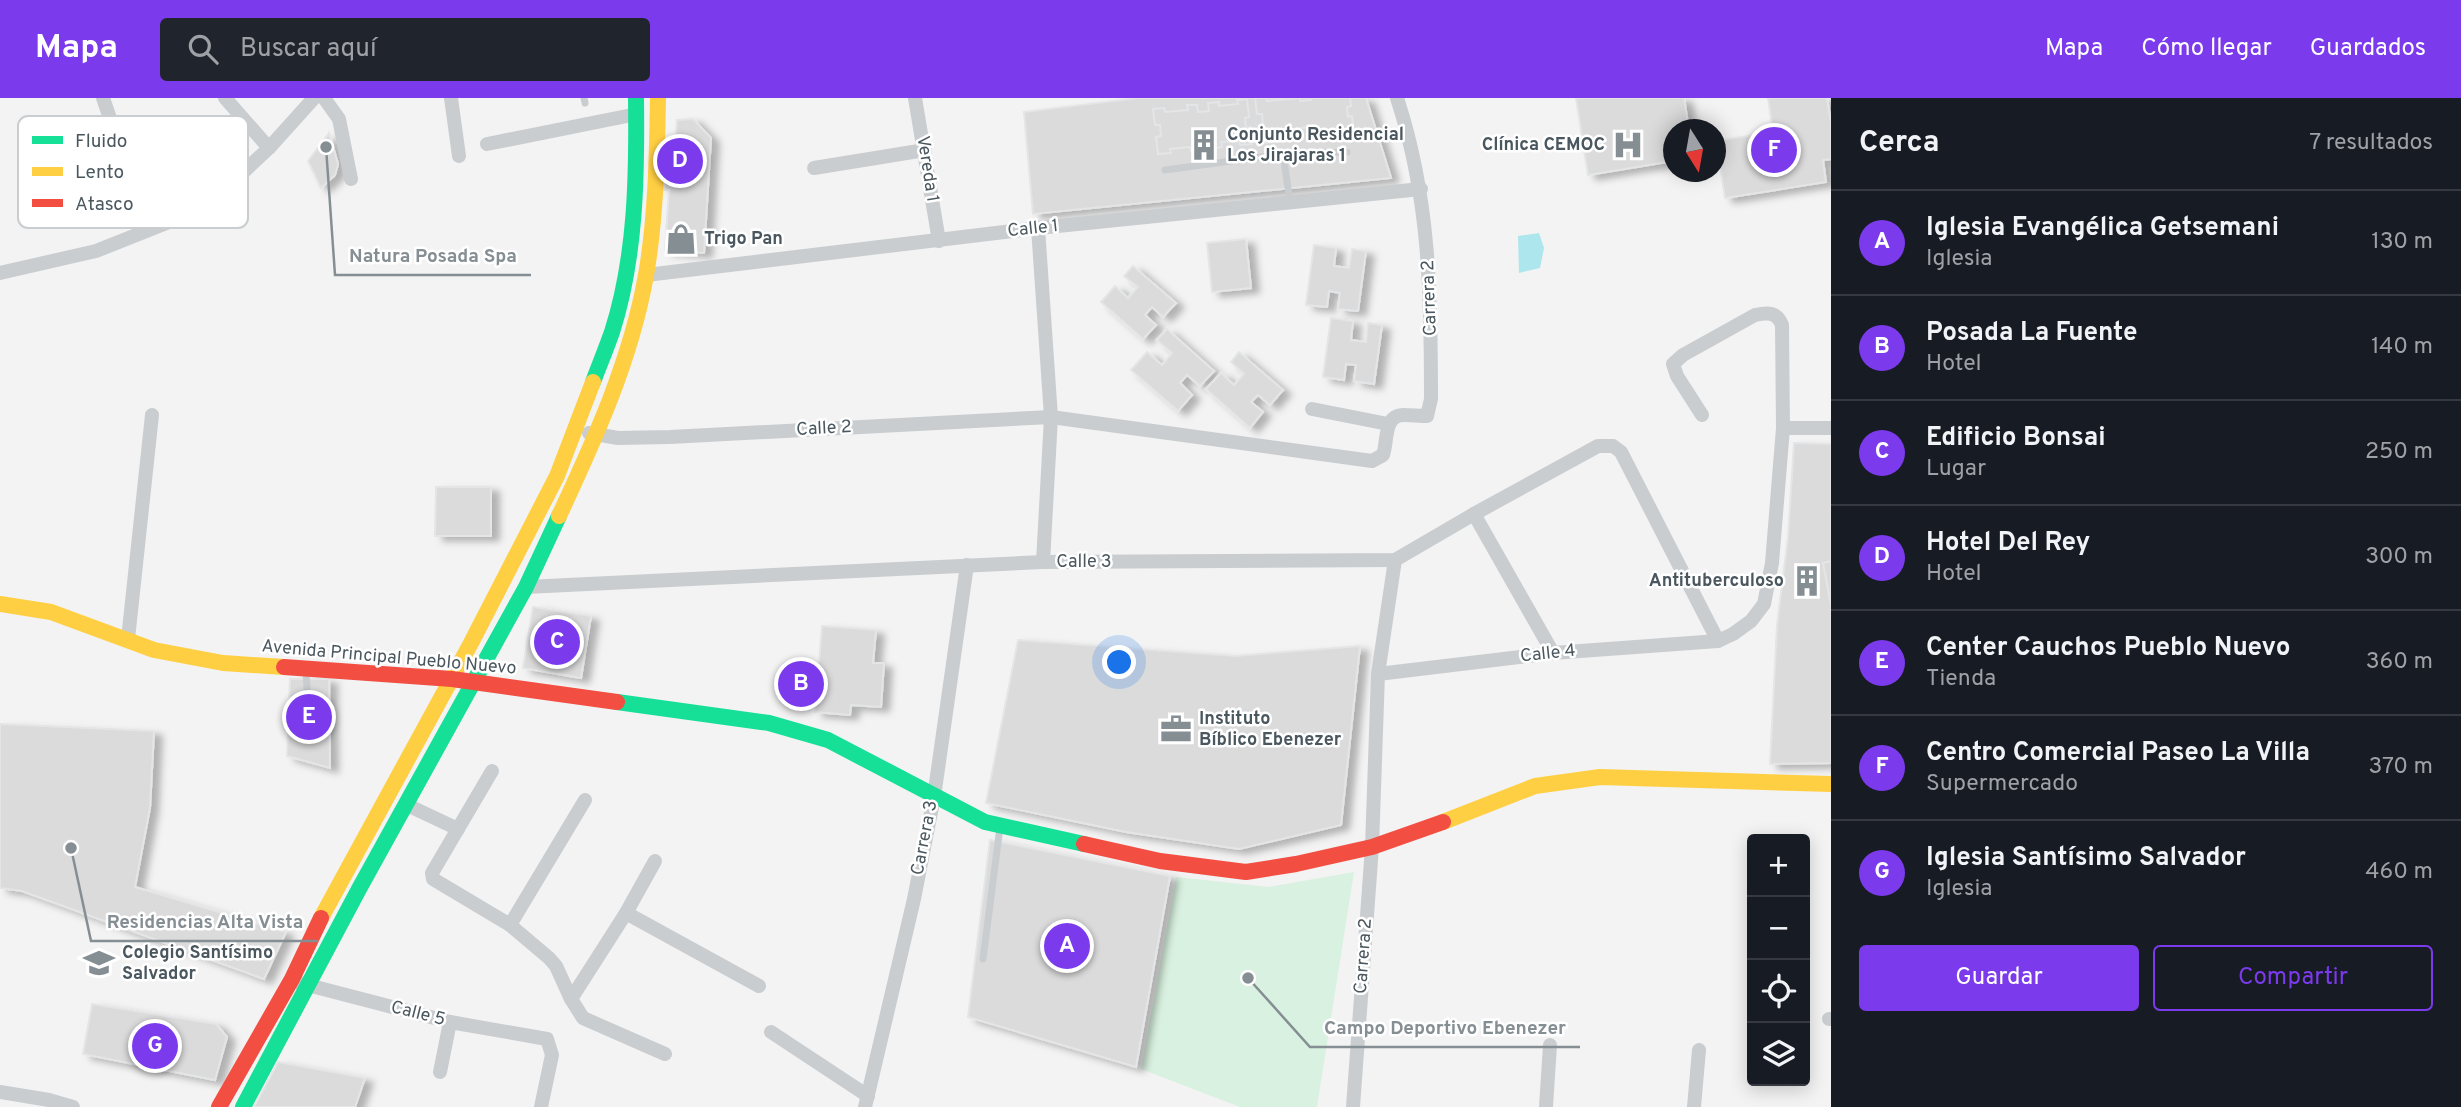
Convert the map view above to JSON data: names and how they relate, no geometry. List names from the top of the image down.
{
  "streets": {
    "street": [
      "Vereda 1",
      "Calle 1",
      "Carrera 2",
      "Calle 2",
      "Calle 3",
      "Calle 4",
      "Avenida Principal Pueblo Nuevo",
      "Carrera 3",
      "Calle 5"
    ]
  },
  "crossings": [
    ["Vereda 1", "Calle 1"],
    ["Calle 1", "Carrera 2"],
    ["Carrera 2", "Calle 2"],
    ["Carrera 2", "Calle 3"],
    ["Carrera 2", "Calle 4"],
    ["Carrera 2", "Avenida Principal Pueblo Nuevo"],
    ["Calle 3", "Calle 4"],
    ["Calle 3", "Carrera 3"],
    ["Avenida Principal Pueblo Nuevo", "Carrera 3"]
  ],
  "places": {
    "building": ["Conjunto Residencial Los Jirajaras 1", "Antituberculoso"],
    "hospital": ["Clínica CEMOC"],
    "other": ["Natura Posada Spa", "Residencias Alta Vista", "Campo Deportivo Ebenezer"],
    "shop": ["Trigo Pan"],
    "office": ["Instituto Bíblico Ebenezer"],
    "school or university": ["Colegio Santísimo Salvador"]
  },
  "legend": ["Fluido", "Lento", "Atasco"],
  "north": "bottom",
  "page": {
    "header": "Mapa",
    "search": "Buscar aquí",
    "nav": ["Mapa", "Cómo llegar", "Guardados"],
    "heading": ["Cerca", "7 resultados"],
    "pins": [
      "F",
      "D",
      "C",
      "B",
      "E",
      "A",
      "G"
    ],
    "list": [
      {
        "mark": "A",
        "name": "Iglesia Evangélica Getsemani",
        "note": "Iglesia",
        "value": "130 m"
      },
      {
        "mark": "B",
        "name": "Posada La Fuente",
        "note": "Hotel",
        "value": "140 m"
      },
      {
        "mark": "C",
        "name": "Edificio Bonsai",
        "note": "Lugar",
        "value": "250 m"
      },
      {
        "mark": "D",
        "name": "Hotel Del Rey",
        "note": "Hotel",
        "value": "300 m"
      },
      {
        "mark": "E",
        "name": "Center Cauchos Pueblo Nuevo",
        "note": "Tienda",
        "value": "360 m"
      },
      {
        "mark": "F",
        "name": "Centro Comercial Paseo La Villa",
        "note": "Supermercado",
        "value": "370 m"
      },
      {
        "mark": "G",
        "name": "Iglesia Santísimo Salvador",
        "note": "Iglesia",
        "value": "460 m"
      }
    ],
    "map_buttons": ["+", "−"],
    "buttons": ["Guardar", "Compartir"]
  }
}
